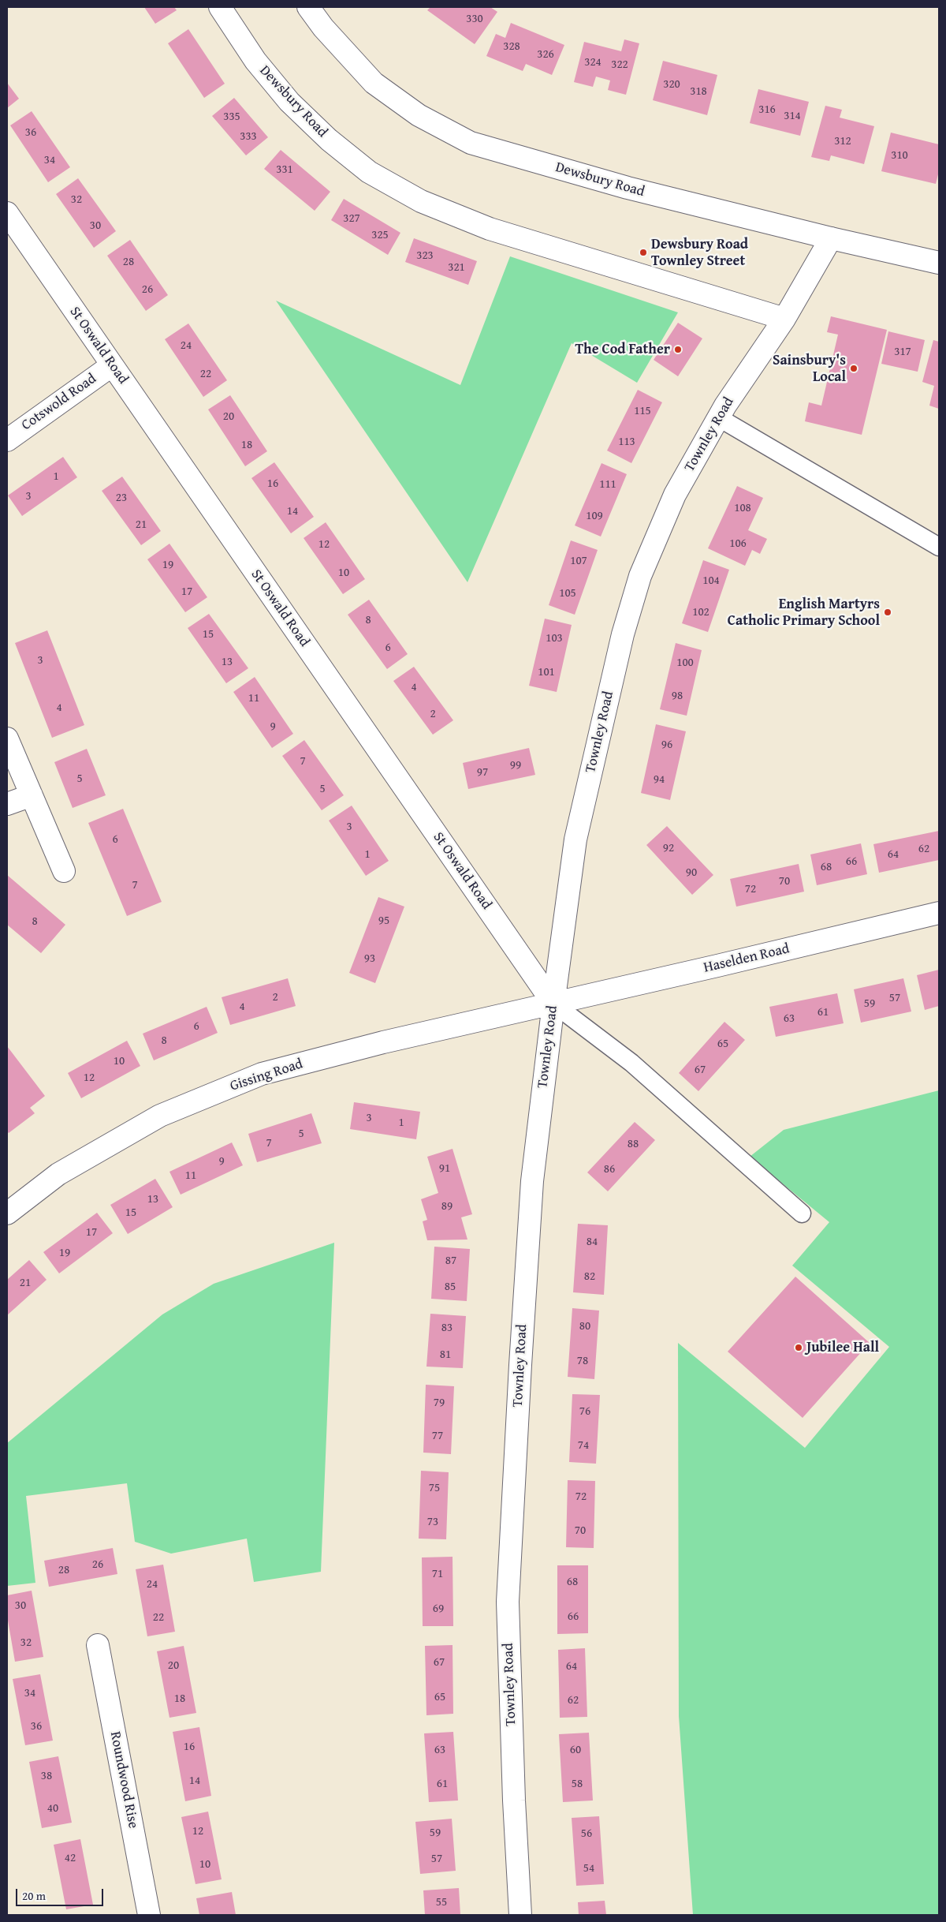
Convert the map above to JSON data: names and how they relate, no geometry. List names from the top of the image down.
{
  "streets": {
    "main road": [
      "Dewsbury Road",
      "St Oswald Road",
      "Cotswold Road",
      "Townley Road",
      "Haselden Road",
      "Gissing Road",
      "Roundwood Rise"
    ]
  },
  "crossings": [
    ["Dewsbury Road", "Townley Road"],
    ["St Oswald Road", "Cotswold Road"],
    ["St Oswald Road", "Townley Road"],
    ["St Oswald Road", "Haselden Road"],
    ["St Oswald Road", "Gissing Road"],
    ["Townley Road", "Haselden Road"],
    ["Townley Road", "Gissing Road"],
    ["Haselden Road", "Gissing Road"]
  ],
  "places": [
    "Dewsbury Road Townley Street",
    "The Cod Father",
    "Sainsbury's Local",
    "English Martyrs Catholic Primary School",
    "Jubilee Hall"
  ],
  "house_numbers": [
    "330",
    "328",
    "326",
    "324",
    "322",
    "320",
    "318",
    "316",
    "314",
    "335",
    "36",
    "333",
    "312",
    "310",
    "34",
    "331",
    "32",
    "327",
    "30",
    "325",
    "323",
    "28",
    "321",
    "26",
    "24",
    "317",
    "22",
    "115",
    "20",
    "113",
    "18",
    "1",
    "16",
    "111",
    "3",
    "23",
    "108",
    "14",
    "109",
    "21",
    "106",
    "12",
    "107",
    "19",
    "10",
    "104",
    "17",
    "105",
    "102",
    "8",
    "15",
    "103",
    "6",
    "3",
    "13",
    "100",
    "101",
    "4",
    "98",
    "11",
    "4",
    "2",
    "9",
    "96",
    "7",
    "99",
    "97",
    "5",
    "94",
    "5",
    "3",
    "6",
    "92",
    "62",
    "1",
    "64",
    "66",
    "68",
    "90",
    "70",
    "7",
    "72",
    "95",
    "8",
    "93",
    "2",
    "57",
    "59",
    "4",
    "61",
    "63",
    "6",
    "8",
    "65",
    "10",
    "67",
    "12",
    "3",
    "1",
    "5",
    "7",
    "88",
    "9",
    "91",
    "86",
    "11",
    "13",
    "89",
    "15",
    "17",
    "84",
    "19",
    "87",
    "82",
    "21",
    "85",
    "80",
    "83",
    "81",
    "78",
    "79",
    "76",
    "77",
    "74",
    "75",
    "72",
    "73",
    "70",
    "26",
    "28",
    "71",
    "68",
    "24",
    "30",
    "69",
    "66",
    "22",
    "32",
    "67",
    "20",
    "64",
    "34",
    "65",
    "18",
    "62",
    "36",
    "16",
    "63",
    "60",
    "38",
    "14",
    "61",
    "58",
    "40",
    "12",
    "59",
    "56",
    "42",
    "57",
    "10",
    "54",
    "55"
  ],
  "scale_bar": "20 m"
}
